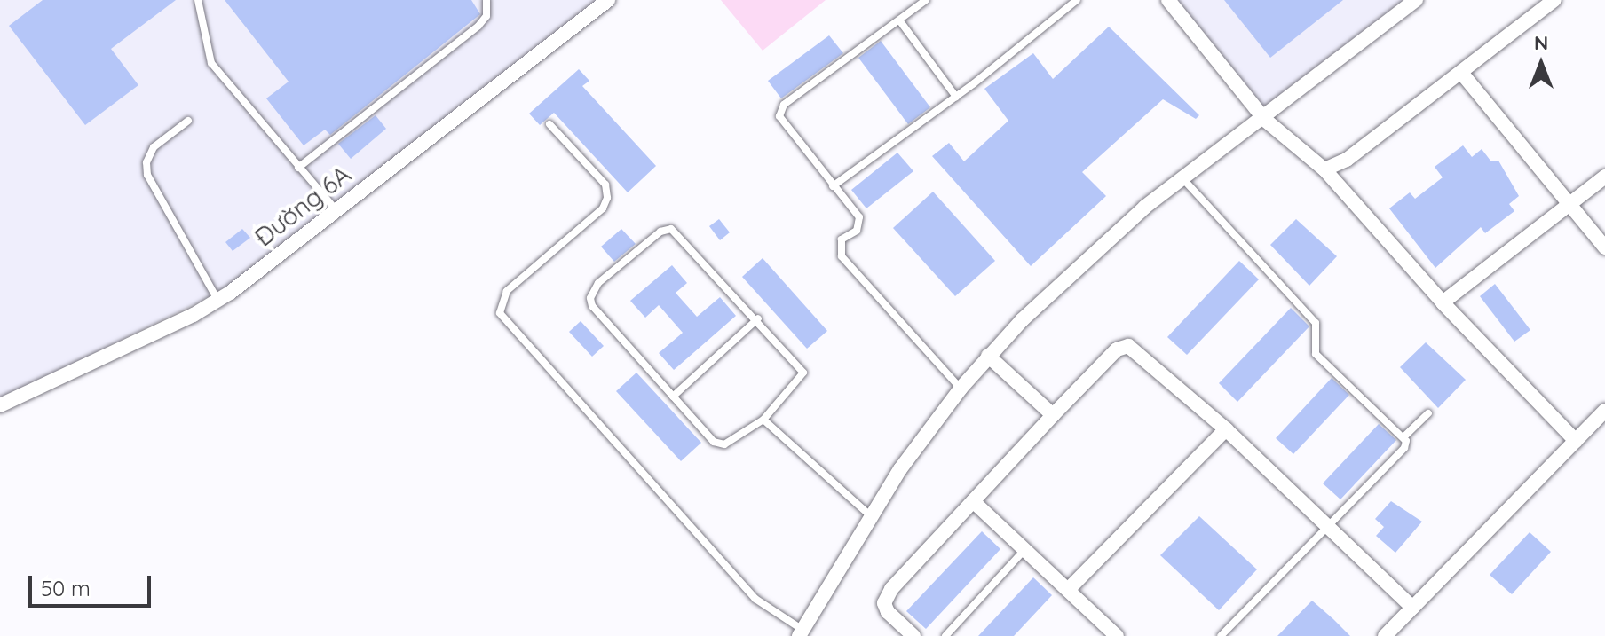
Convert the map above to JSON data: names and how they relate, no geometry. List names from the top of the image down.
{
  "streets": {
    "street": ["Đường 6A"]
  },
  "scale_bar": "50 m",
  "north": "top"
}
